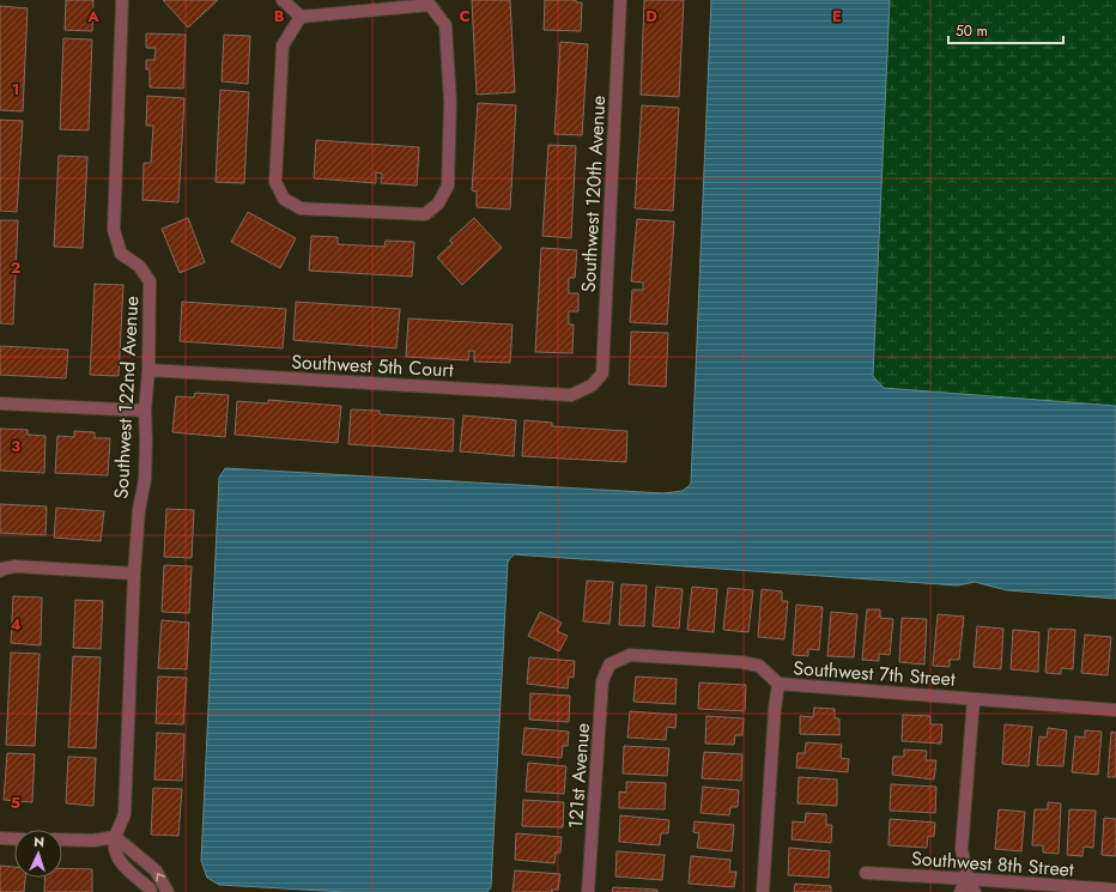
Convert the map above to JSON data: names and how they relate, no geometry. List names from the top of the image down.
{
  "streets": {
    "street": [
      "Southwest 120th Avenue",
      "Southwest 5th Court",
      "Southwest 122nd Avenue",
      "Southwest 7th Street",
      "121st Avenue",
      "Southwest 8th Street"
    ]
  },
  "crossings": [
    ["Southwest 120th Avenue", "Southwest 5th Court"],
    ["Southwest 5th Court", "Southwest 122nd Avenue"],
    ["Southwest 7th Street", "121st Avenue"]
  ],
  "scale_bar": "50 m",
  "north": "top",
  "grid": {
    "columns": [
      "A",
      "B",
      "C",
      "D",
      "E"
    ],
    "rows": [
      "1",
      "2",
      "3",
      "4",
      "5"
    ]
  }
}
